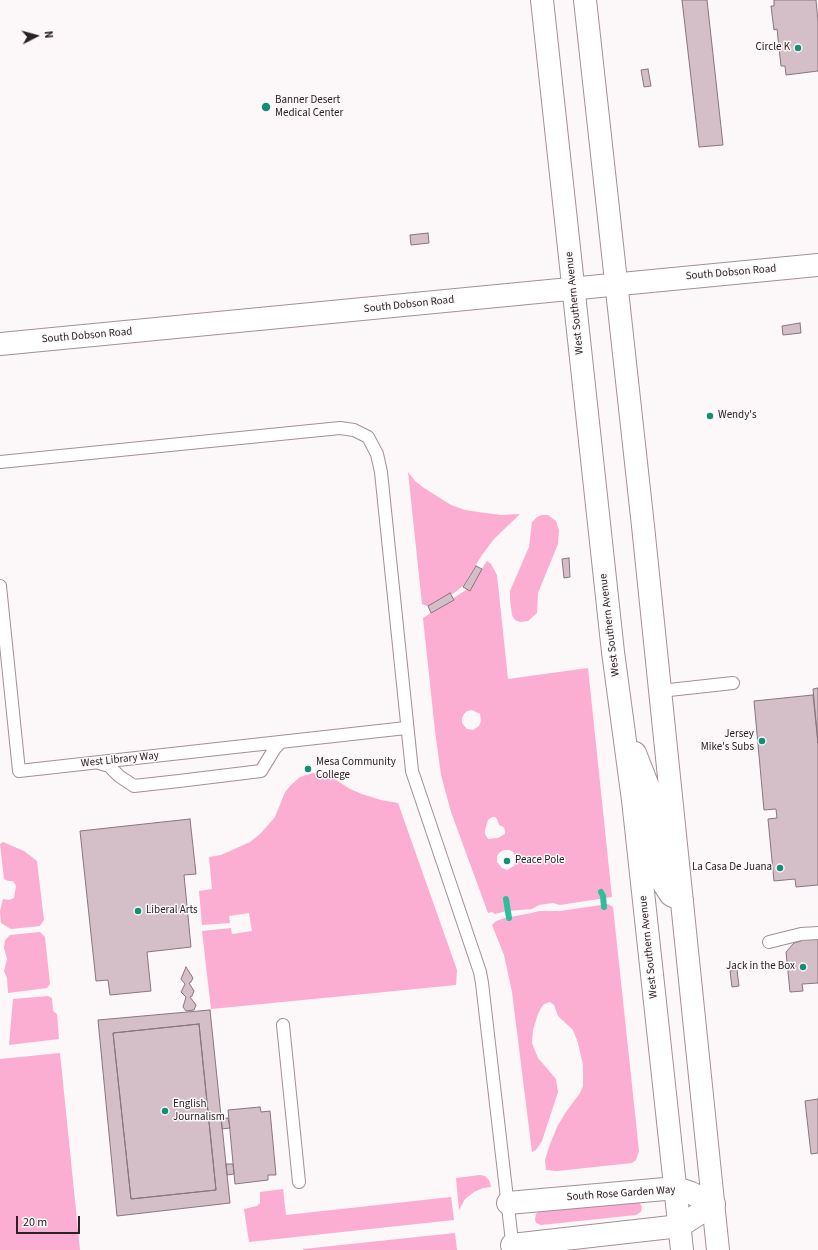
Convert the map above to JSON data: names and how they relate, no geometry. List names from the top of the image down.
{
  "streets": {
    "main road": ["South Dobson Road", "West Southern Avenue", "South Rose Garden Way"],
    "lane": ["West Library Way"]
  },
  "crossings": [
    ["South Dobson Road", "West Southern Avenue"],
    ["West Southern Avenue", "South Rose Garden Way"]
  ],
  "places": [
    "Circle K",
    "Banner Desert Medical Center",
    "Wendy's",
    "Jersey Mike's Subs",
    "Mesa Community College",
    "Peace Pole",
    "La Casa De Juana",
    "Liberal Arts",
    "Jack in the Box",
    "English Journalism"
  ],
  "scale_bar": "20 m",
  "north": "right"
}
